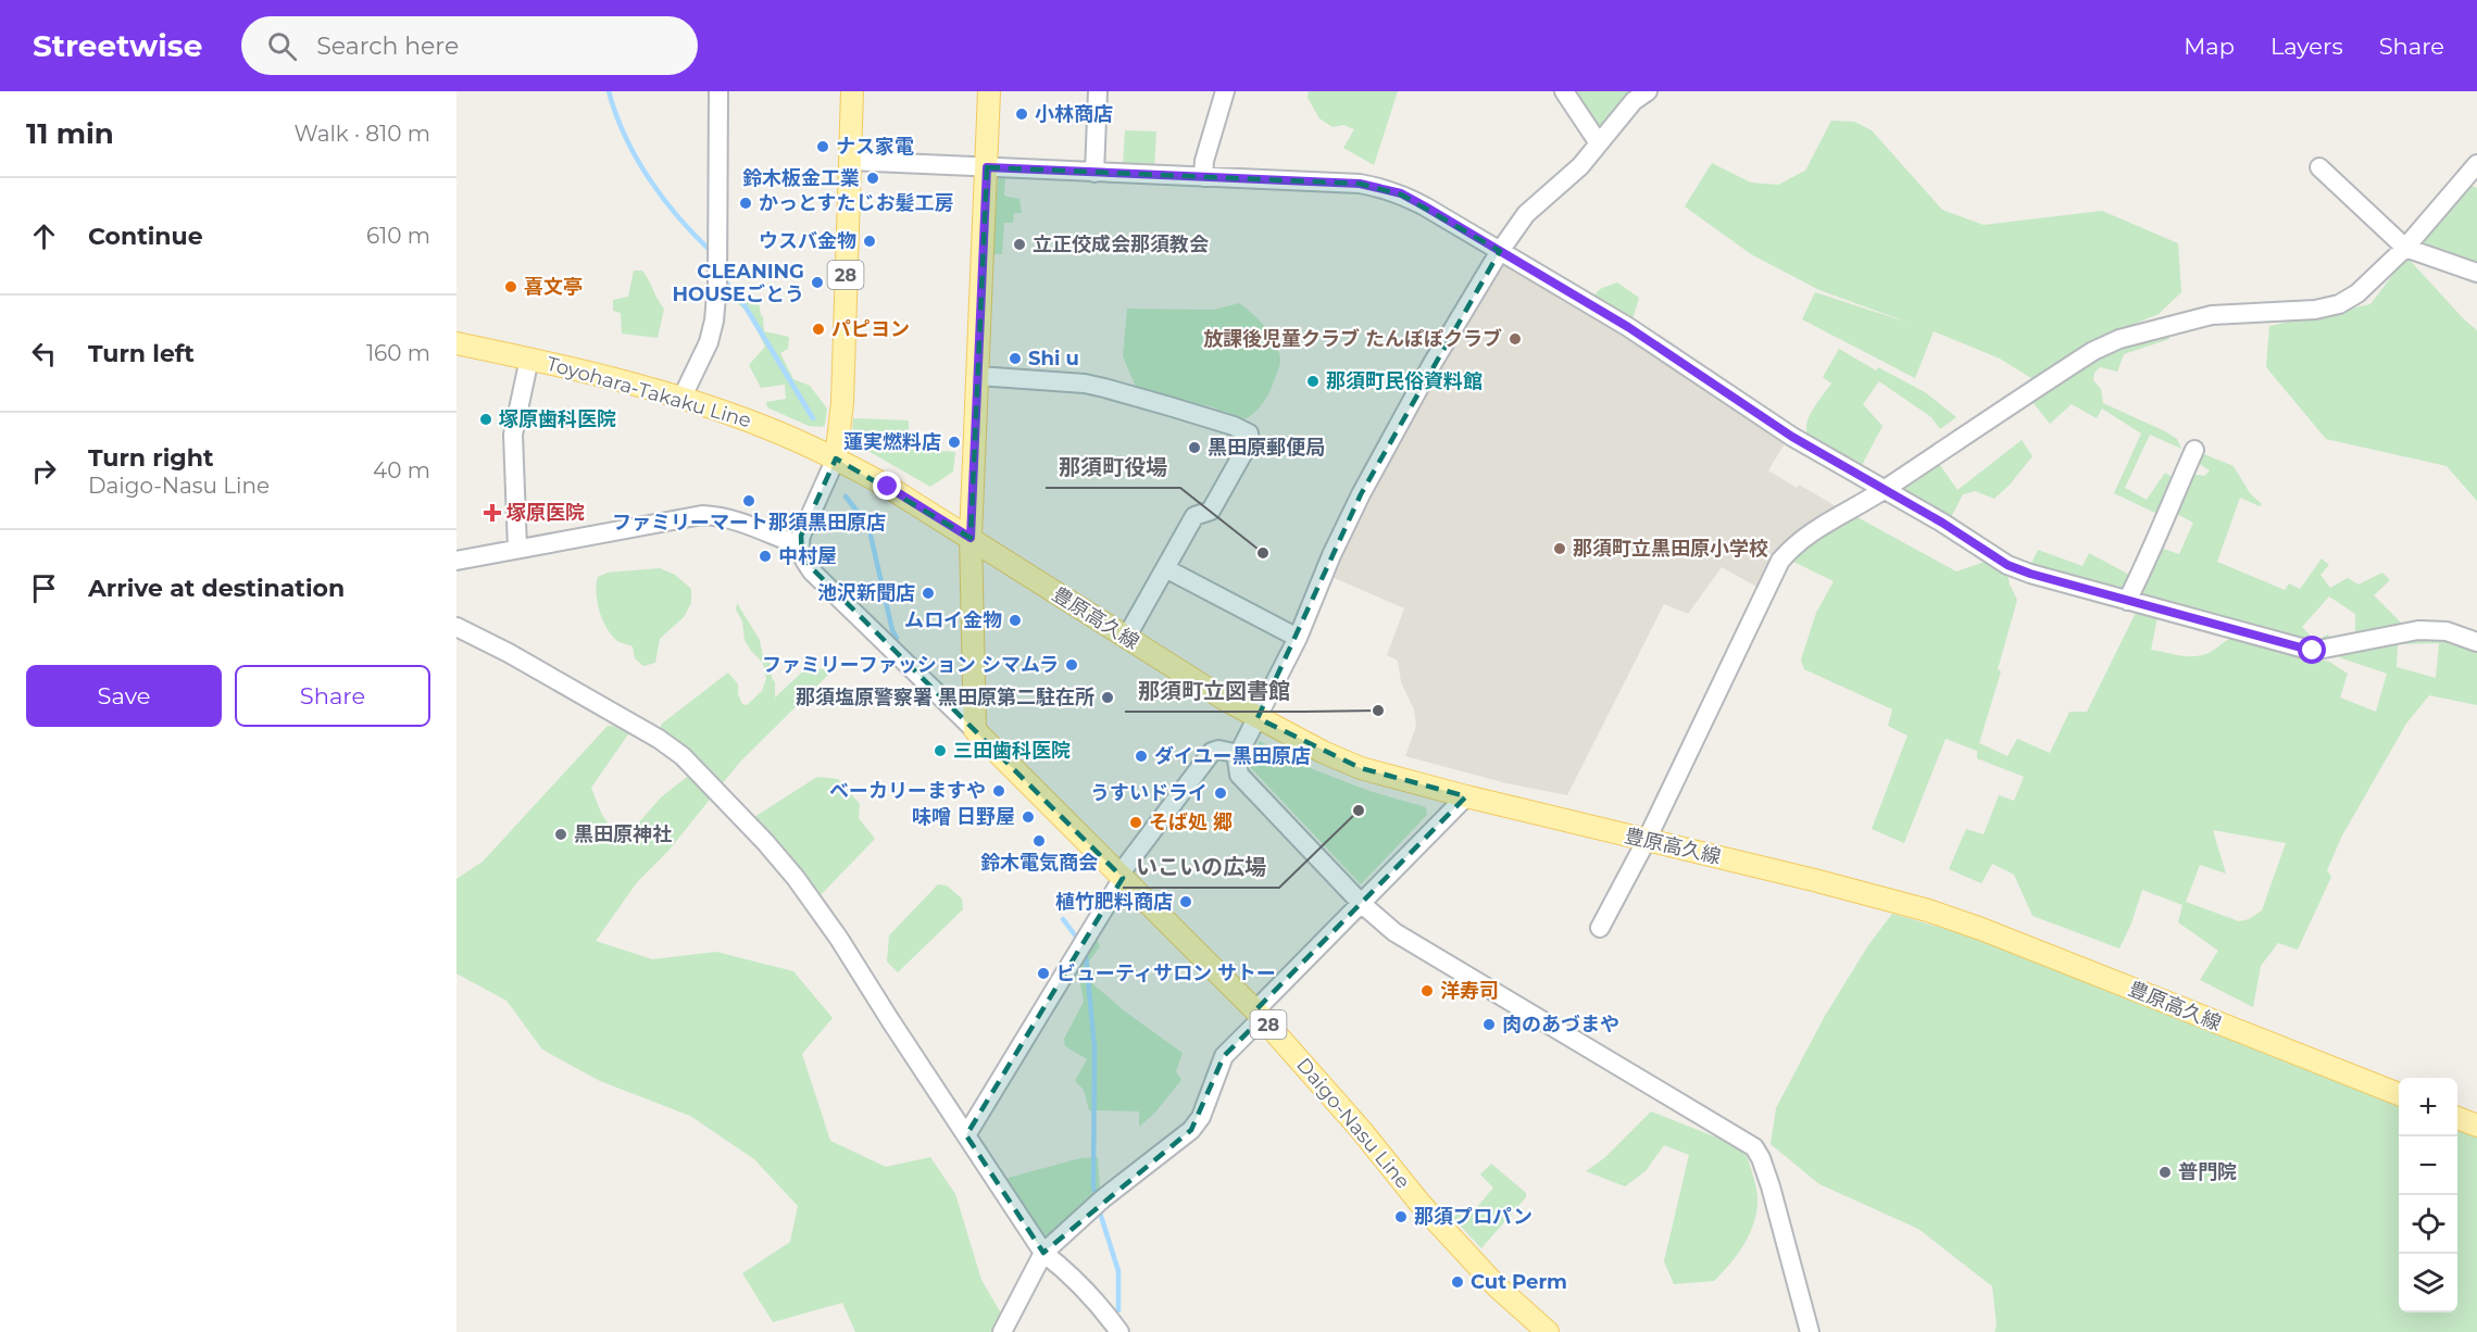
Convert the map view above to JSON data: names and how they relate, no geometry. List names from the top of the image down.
{
  "streets": {
    "main road": [
      "28",
      "Toyohara-Takaku Line",
      "豊原高久線",
      "Daigo-Nasu Line"
    ]
  },
  "crossings": [
    ["28", "Toyohara-Takaku Line"]
  ],
  "places": {
    "other": [
      "小林商店",
      "ナス家電",
      "鈴木板金工業",
      "かっとすたじお髪工房",
      "ウスバ金物",
      "立正佼成会那須教会",
      "CLEANING HOUSEごとう",
      "喜文亭",
      "パピヨン",
      "放課後児童クラブ たんぽぽクラブ",
      "Shi u",
      "那須町民俗資料館",
      "塚原歯科医院",
      "蓮実燃料店",
      "黒田原郵便局",
      "ファミリーマート那須黒田原店",
      "那須町立黒田原小学校",
      "那須町役場",
      "中村屋",
      "池沢新聞店",
      "ムロイ金物",
      "ファミリーファッション シマムラ",
      "那須塩原警察署 黒田原第二駐在所",
      "那須町立図書館",
      "三田歯科医院",
      "ダイユー黒田原店",
      "ベーカリーますや",
      "うすいドライ",
      "いこいの広場",
      "味噌 日野屋",
      "そば処 郷",
      "黒田原神社",
      "鈴木電気商会",
      "植竹肥料商店",
      "ビューティサロン サトー",
      "洋寿司",
      "肉のあづまや",
      "普門院",
      "那須プロパン",
      "Cut Perm"
    ],
    "health": ["塚原医院"]
  },
  "page": {
    "header": "Streetwise",
    "search": "Search here",
    "nav": ["Map", "Layers", "Share"],
    "heading": ["11 min", "Walk · 810 m"],
    "list": [
      ["Continue", "610 m"],
      ["Turn left", "160 m"],
      ["Turn right", "Daigo-Nasu Line", "40 m"],
      "Arrive at destination"
    ],
    "buttons": ["Save", "Share"],
    "map_buttons": ["+", "−"]
  }
}
